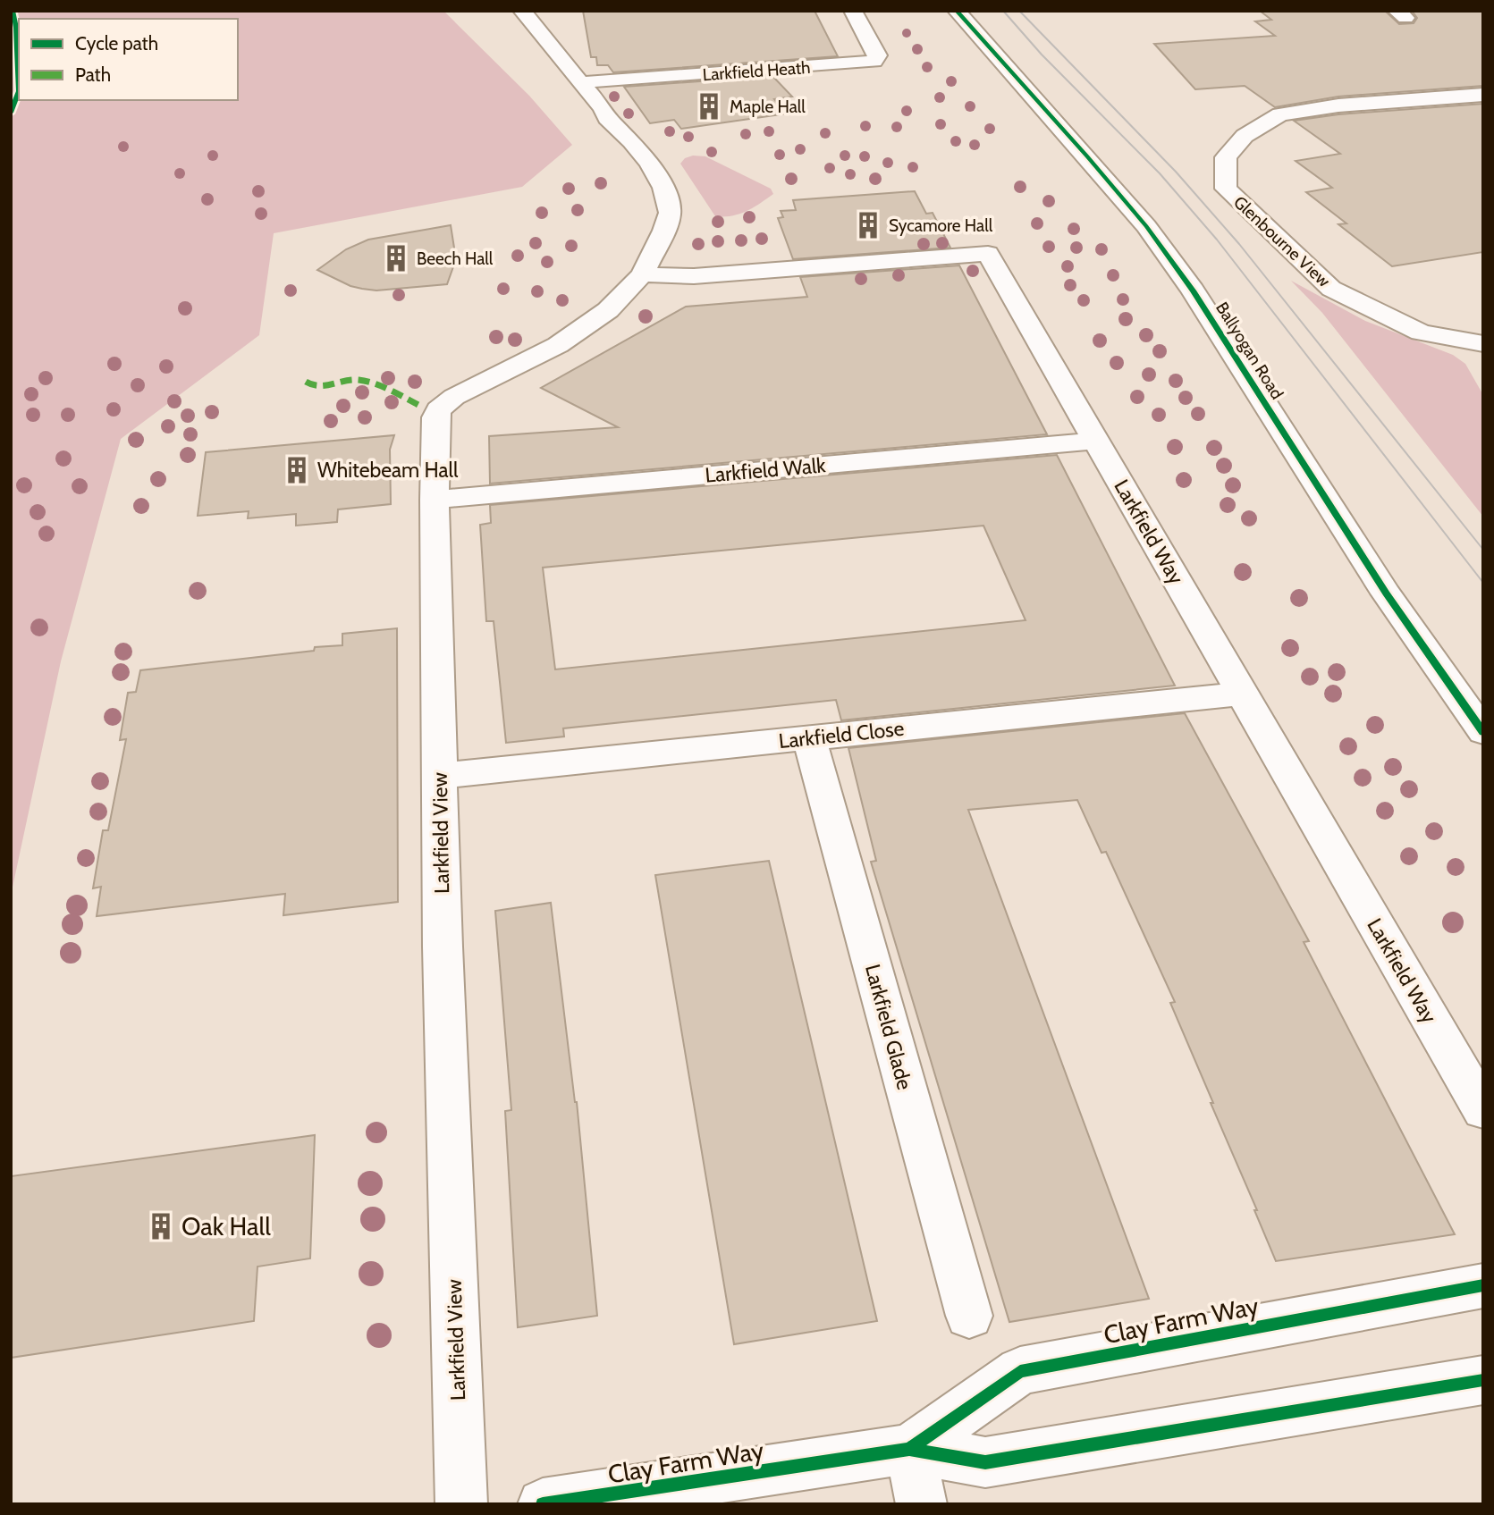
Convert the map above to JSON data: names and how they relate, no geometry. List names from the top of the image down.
{
  "streets": {
    "street": [
      "Larkfield Heath",
      "Glenbourne View",
      "Ballyogan Road",
      "Larkfield Walk",
      "Larkfield Way",
      "Larkfield Close",
      "Larkfield View",
      "Larkfield Glade",
      "Clay Farm Way"
    ]
  },
  "crossings": [
    ["Larkfield Walk", "Larkfield Way"],
    ["Larkfield Walk", "Larkfield View"],
    ["Larkfield Way", "Larkfield Close"],
    ["Larkfield Way", "Larkfield View"],
    ["Larkfield Close", "Larkfield View"],
    ["Larkfield Close", "Larkfield Glade"]
  ],
  "places": {
    "building": [
      "Maple Hall",
      "Sycamore Hall",
      "Beech Hall",
      "Whitebeam Hall",
      "Oak Hall"
    ]
  },
  "legend": ["Cycle path", "Path"]
}
